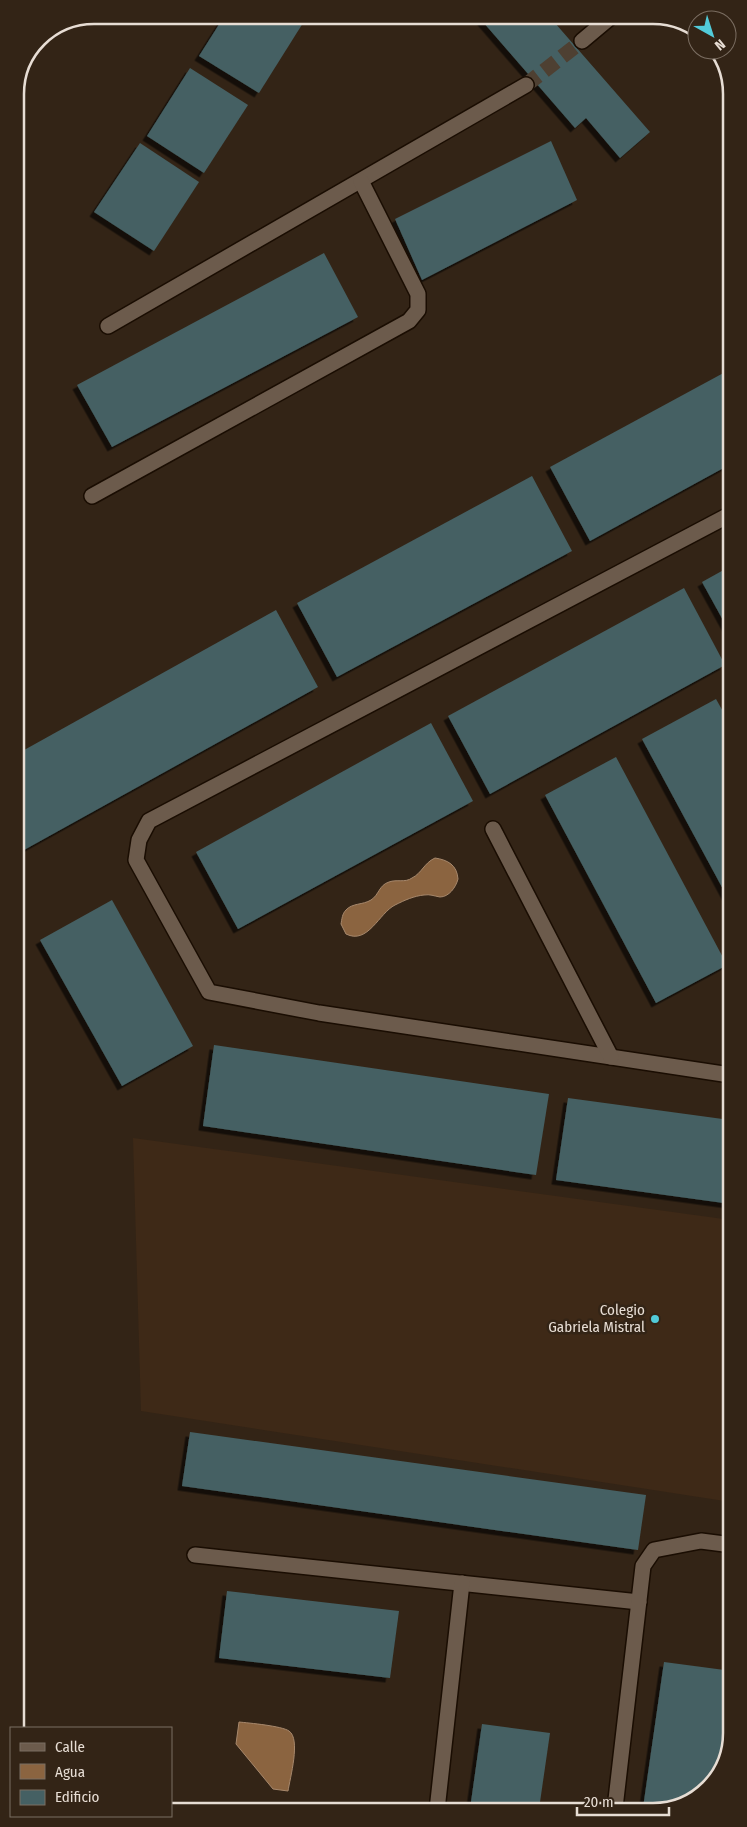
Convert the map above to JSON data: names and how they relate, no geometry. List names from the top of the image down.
{
  "places": ["Colegio Gabriela Mistral"],
  "legend": ["Calle", "Agua", "Edificio"],
  "scale_bar": "20 m",
  "north": "bottom right"
}
